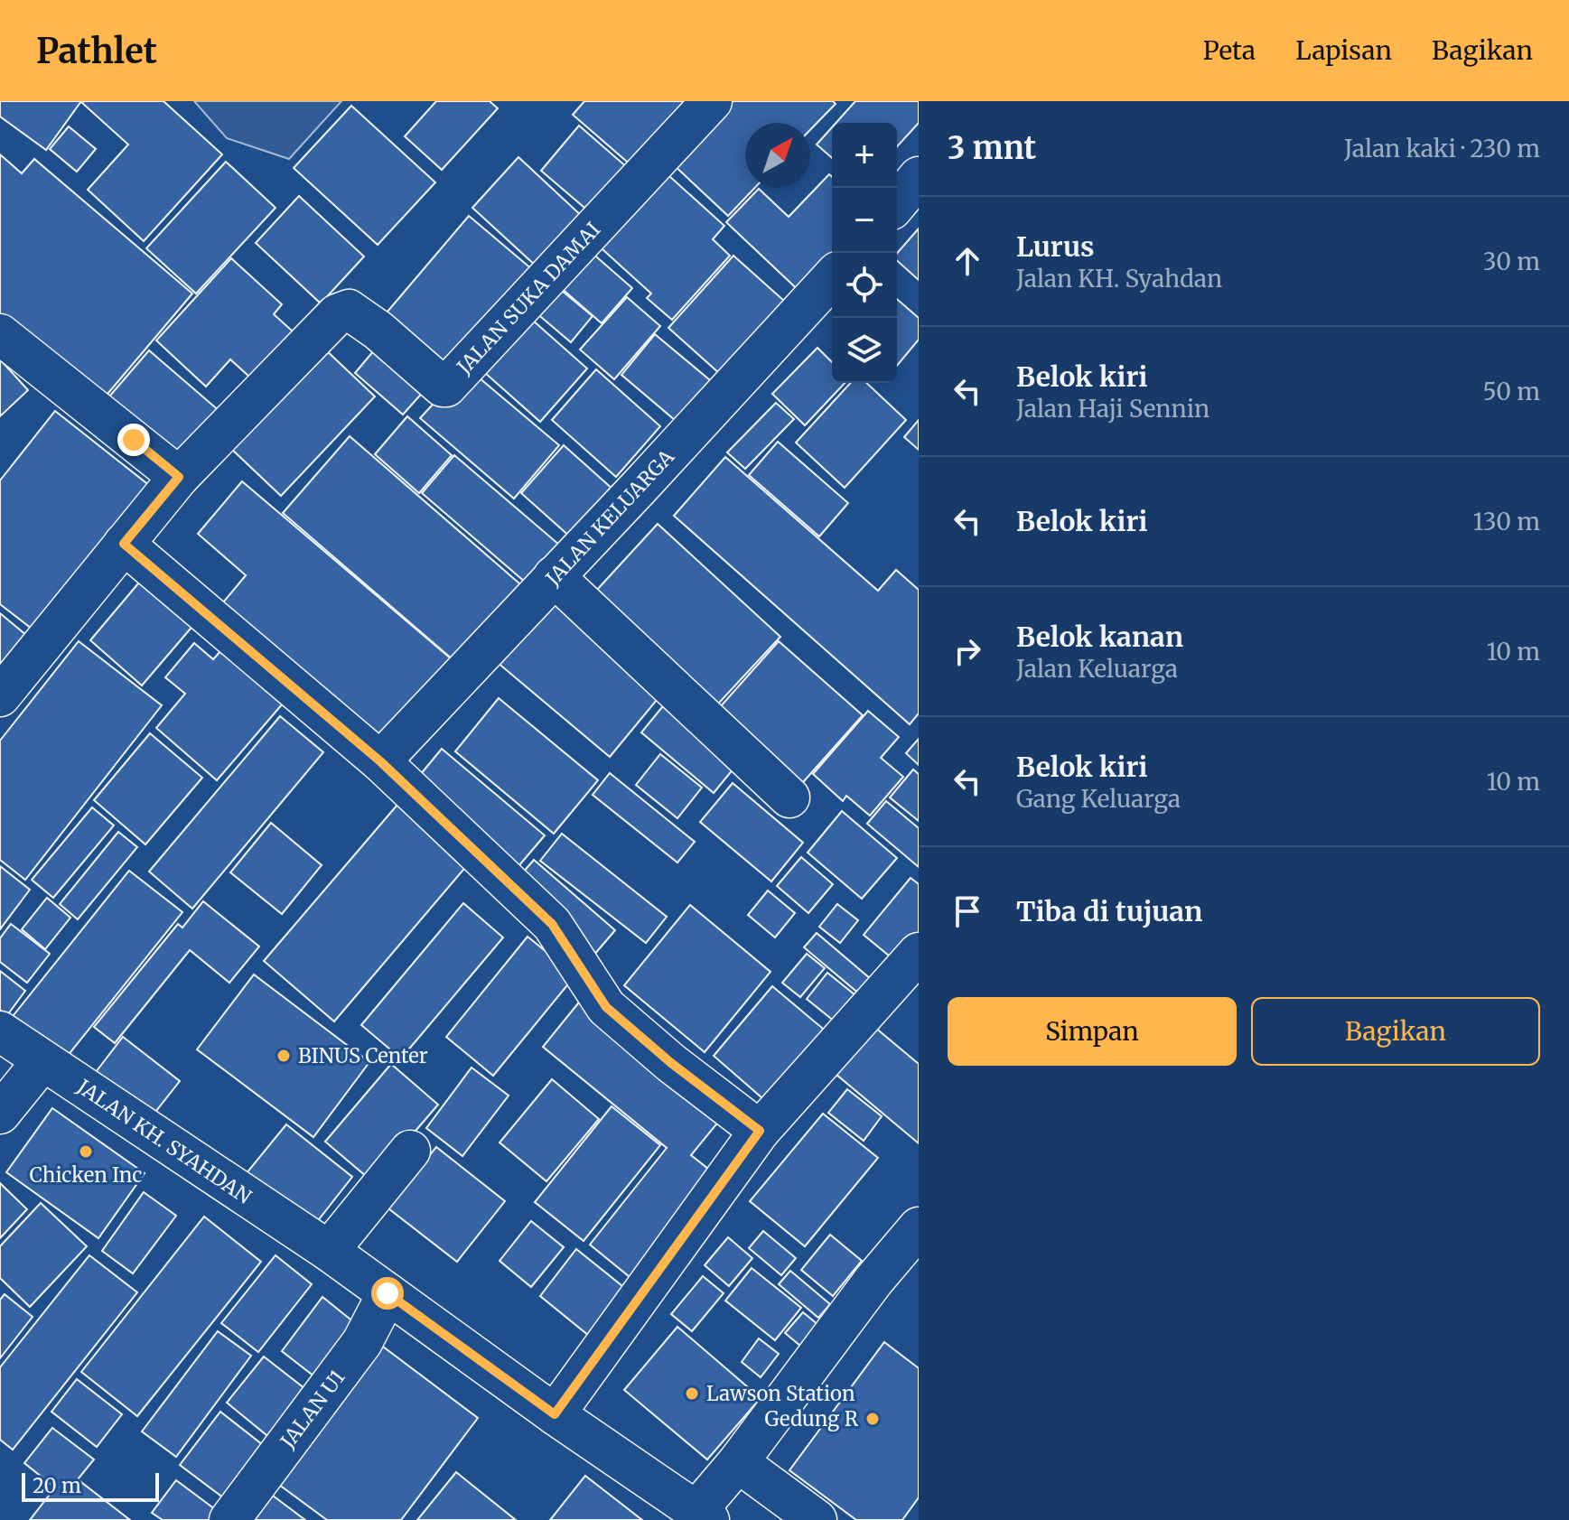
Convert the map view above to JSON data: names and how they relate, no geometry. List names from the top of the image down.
{
  "streets": {
    "street": [
      "JALAN SUKA DAMAI",
      "JALAN KELUARGA",
      "JALAN KH. SYAHDAN",
      "JALAN U1"
    ]
  },
  "crossings": [
    ["JALAN KH. SYAHDAN", "JALAN U1"]
  ],
  "places": [
    "BINUS Center",
    "Chicken Inc",
    "Lawson Station",
    "Gedung R"
  ],
  "scale_bar": "20 m",
  "north": "top right",
  "page": {
    "header": "Pathlet",
    "nav": ["Peta", "Lapisan", "Bagikan"],
    "heading": ["3 mnt", "Jalan kaki · 230 m"],
    "map_buttons": ["+", "−"],
    "list": [
      ["Lurus", "Jalan KH. Syahdan", "30 m"],
      ["Belok kiri", "Jalan Haji Sennin", "50 m"],
      ["Belok kiri", "130 m"],
      ["Belok kanan", "Jalan Keluarga", "10 m"],
      ["Belok kiri", "Gang Keluarga", "10 m"],
      "Tiba di tujuan"
    ],
    "buttons": ["Simpan", "Bagikan"],
    "scale": "20 m"
  }
}
